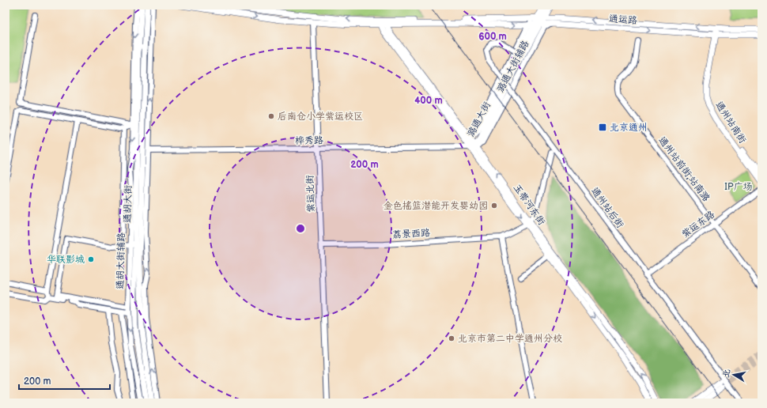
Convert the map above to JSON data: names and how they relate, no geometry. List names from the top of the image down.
{
  "streets": {
    "main road": [
      "通运路",
      "潞通大街",
      "通州站南街",
      "通胡大街",
      "玉带河东街"
    ],
    "street": [
      "潞通大街辅路",
      "桦秀路",
      "通州站前街;站南潞",
      "紫运北街",
      "通州站后街",
      "紫运东路",
      "荔景西路",
      "通胡大街辅路"
    ]
  },
  "crossings": [
    ["通运路", "潞通大街辅路"],
    ["通运路", "潞通大街"],
    ["通运路", "通州站南街"],
    ["通运路", "紫运北街"],
    ["通运路", "玉带河东街"],
    ["潞通大街辅路", "潞通大街"],
    ["潞通大街辅路", "桦秀路"],
    ["潞通大街辅路", "玉带河东街"],
    ["潞通大街辅路", "通州站后街"],
    ["潞通大街", "桦秀路"],
    ["潞通大街", "玉带河东街"],
    ["桦秀路", "紫运北街"],
    ["桦秀路", "玉带河东街"],
    ["通州站前街;站南潞", "紫运东路"],
    ["紫运北街", "荔景西路"],
    ["通胡大街", "通胡大街辅路"],
    ["玉带河东街", "荔景西路"],
    ["通州站后街", "紫运东路"]
  ],
  "parks": ["IP广场"],
  "places": {
    "other": [
      "后南仓小学紫运校区",
      "金色摇篮潜能开发婴幼园",
      "华联影城",
      "北京市第二中学通州分校"
    ],
    "transit": ["北京通州"]
  },
  "scale_bar": "200 m",
  "north": "left",
  "rings": ["600 m", "400 m", "200 m"]
}
